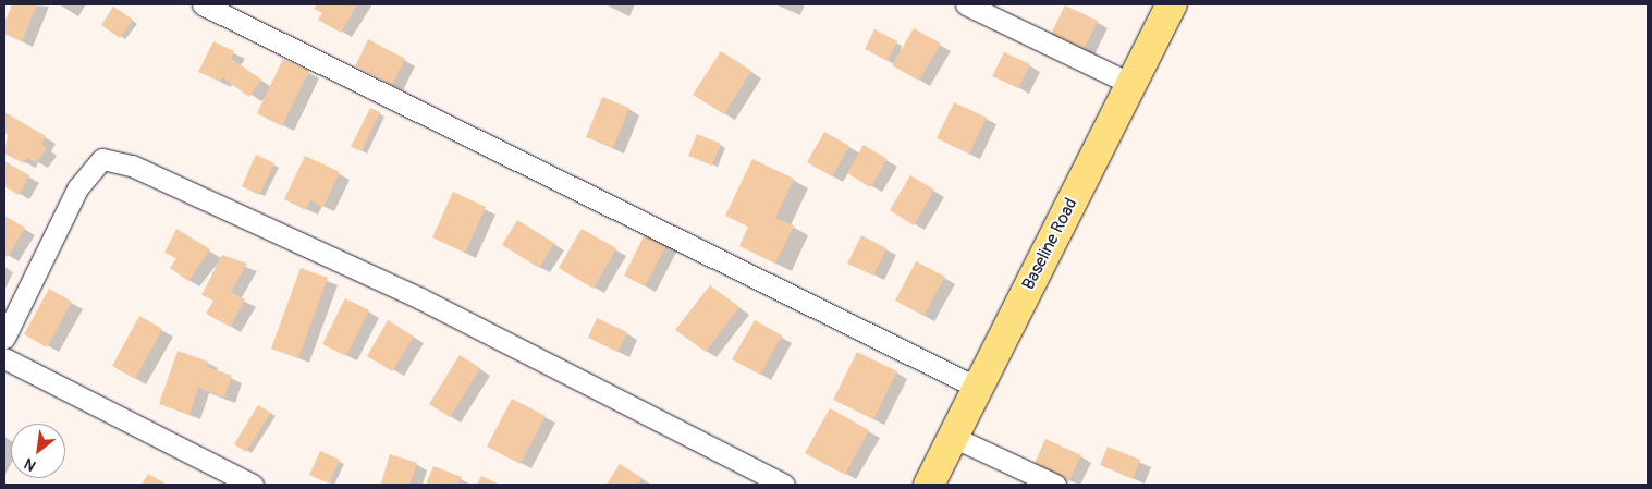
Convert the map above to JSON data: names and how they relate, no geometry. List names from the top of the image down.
{
  "streets": {
    "main road": ["Baseline Road"]
  },
  "north": "bottom left"
}
